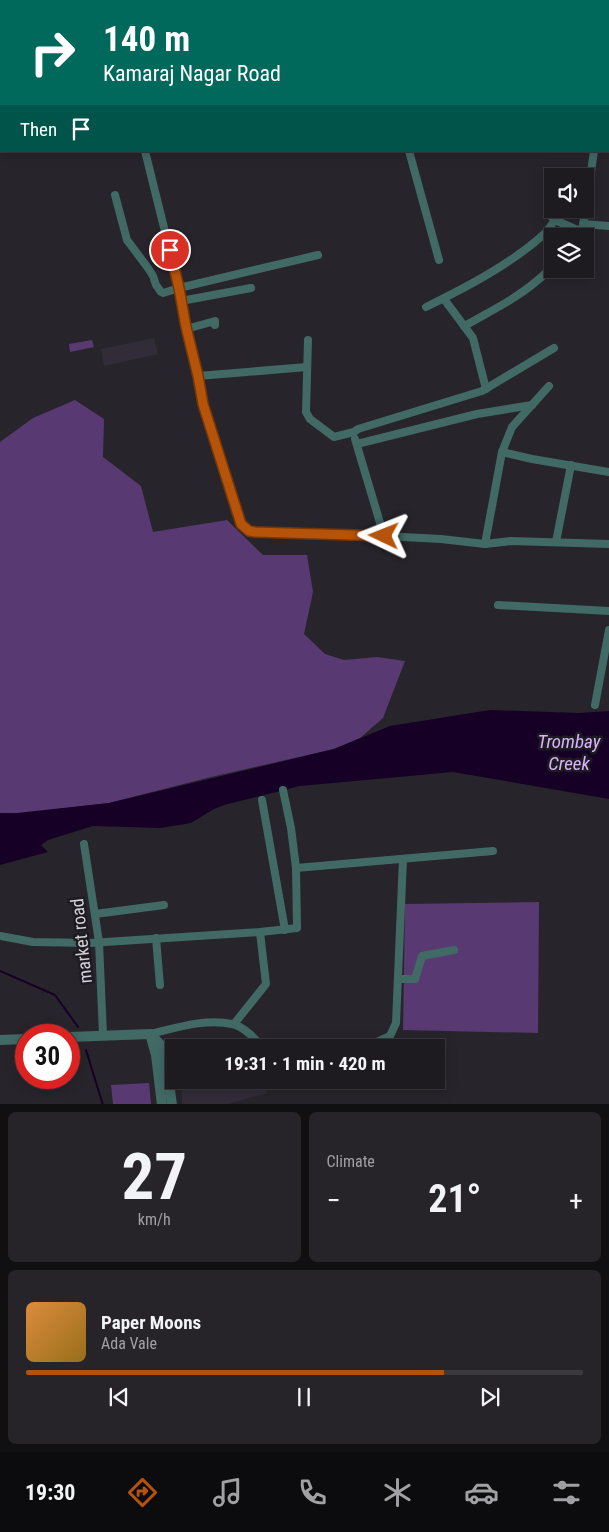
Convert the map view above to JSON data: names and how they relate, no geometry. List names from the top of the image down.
{
  "streets": {
    "street": ["market road"]
  },
  "water": ["Trombay Creek"],
  "page": {
    "turn": ["140 m", "Kamaraj Nagar Road"],
    "then": "Then",
    "limit": "30",
    "trip": "19:31 · 1 min · 420 m",
    "tile": [
      ["27", "km/h"],
      "Climate"
    ],
    "heat": ["−", "21°", "+"],
    "song": ["Paper Moons", "Ada Vale"],
    "tabs": "19:30"
  }
}
